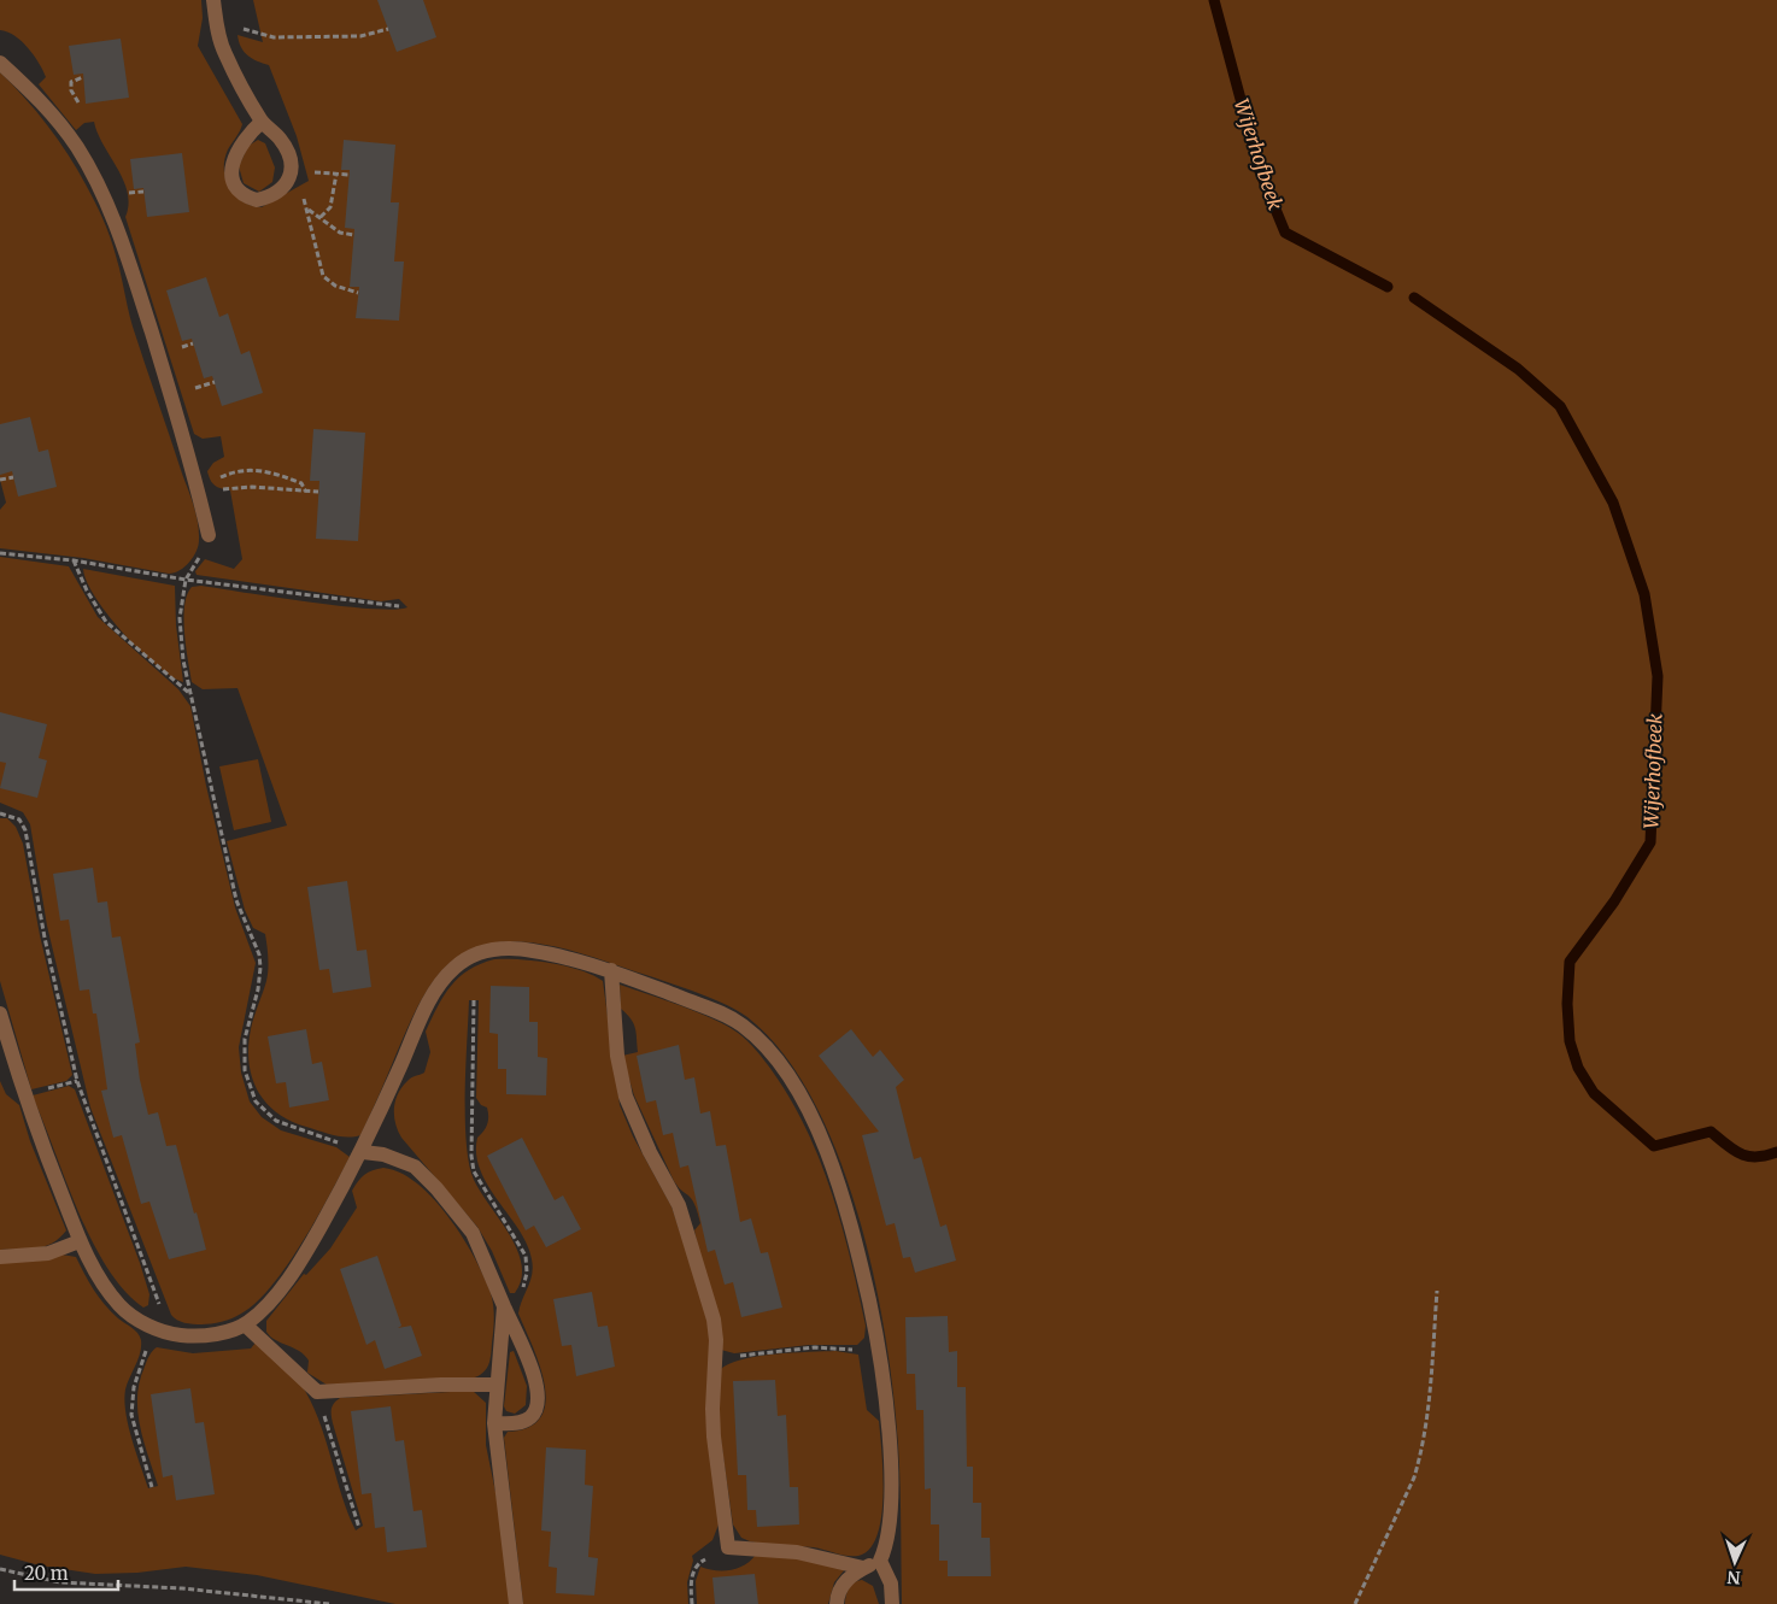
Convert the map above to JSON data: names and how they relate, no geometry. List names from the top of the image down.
{
  "water": ["Wijerhofbeek"],
  "scale_bar": "20 m",
  "north": "bottom"
}
